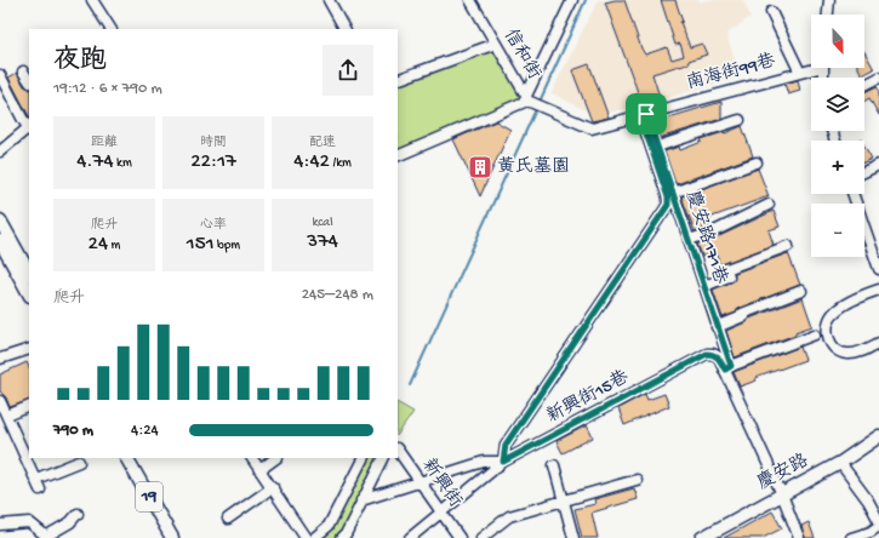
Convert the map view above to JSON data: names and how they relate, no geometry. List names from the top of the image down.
{
  "streets": {
    "main road": ["慶安路", "19"],
    "street": [
      "信和街",
      "南海街99巷",
      "慶安路171巷",
      "新興街15巷",
      "新興街"
    ]
  },
  "crossings": [
    ["信和街", "南海街99巷"],
    ["南海街99巷", "慶安路171巷"],
    ["慶安路171巷", "新興街15巷"],
    ["慶安路171巷", "慶安路"],
    ["新興街15巷", "新興街"]
  ],
  "places": {
    "building": ["黃氏墓園"]
  },
  "north": "bottom",
  "page": {
    "map_buttons": ["+", "−"],
    "heading": ["夜跑", "19:12 · 6 × 790 m"],
    "stats": [
      ["距離", "4.74 km"],
      ["時間", "22:17"],
      ["配速", "4:42 /km"],
      ["爬升", "24 m"],
      ["心率", "151 bpm"],
      ["kcal", "374"]
    ],
    "chart": ["爬升", "245–248 m"],
    "list": [
      {
        "name": "790 m",
        "note": "4:24"
      }
    ]
  }
}
